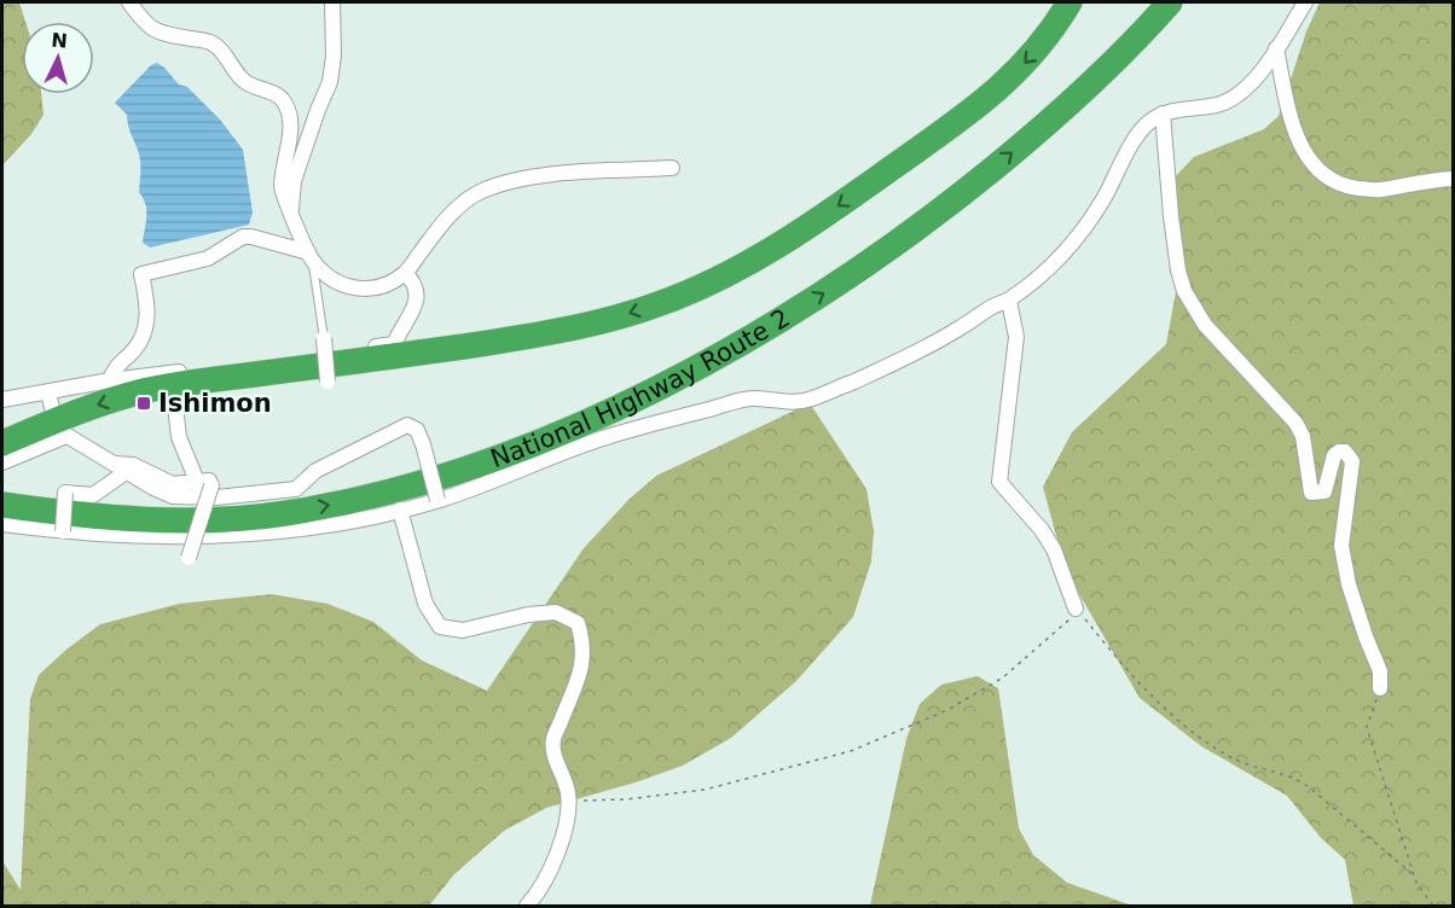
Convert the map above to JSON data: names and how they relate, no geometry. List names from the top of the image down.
{
  "streets": {
    "highway": ["National Highway Route 2"]
  },
  "places": {
    "transit": ["Ishimon"]
  },
  "north": "top"
}
